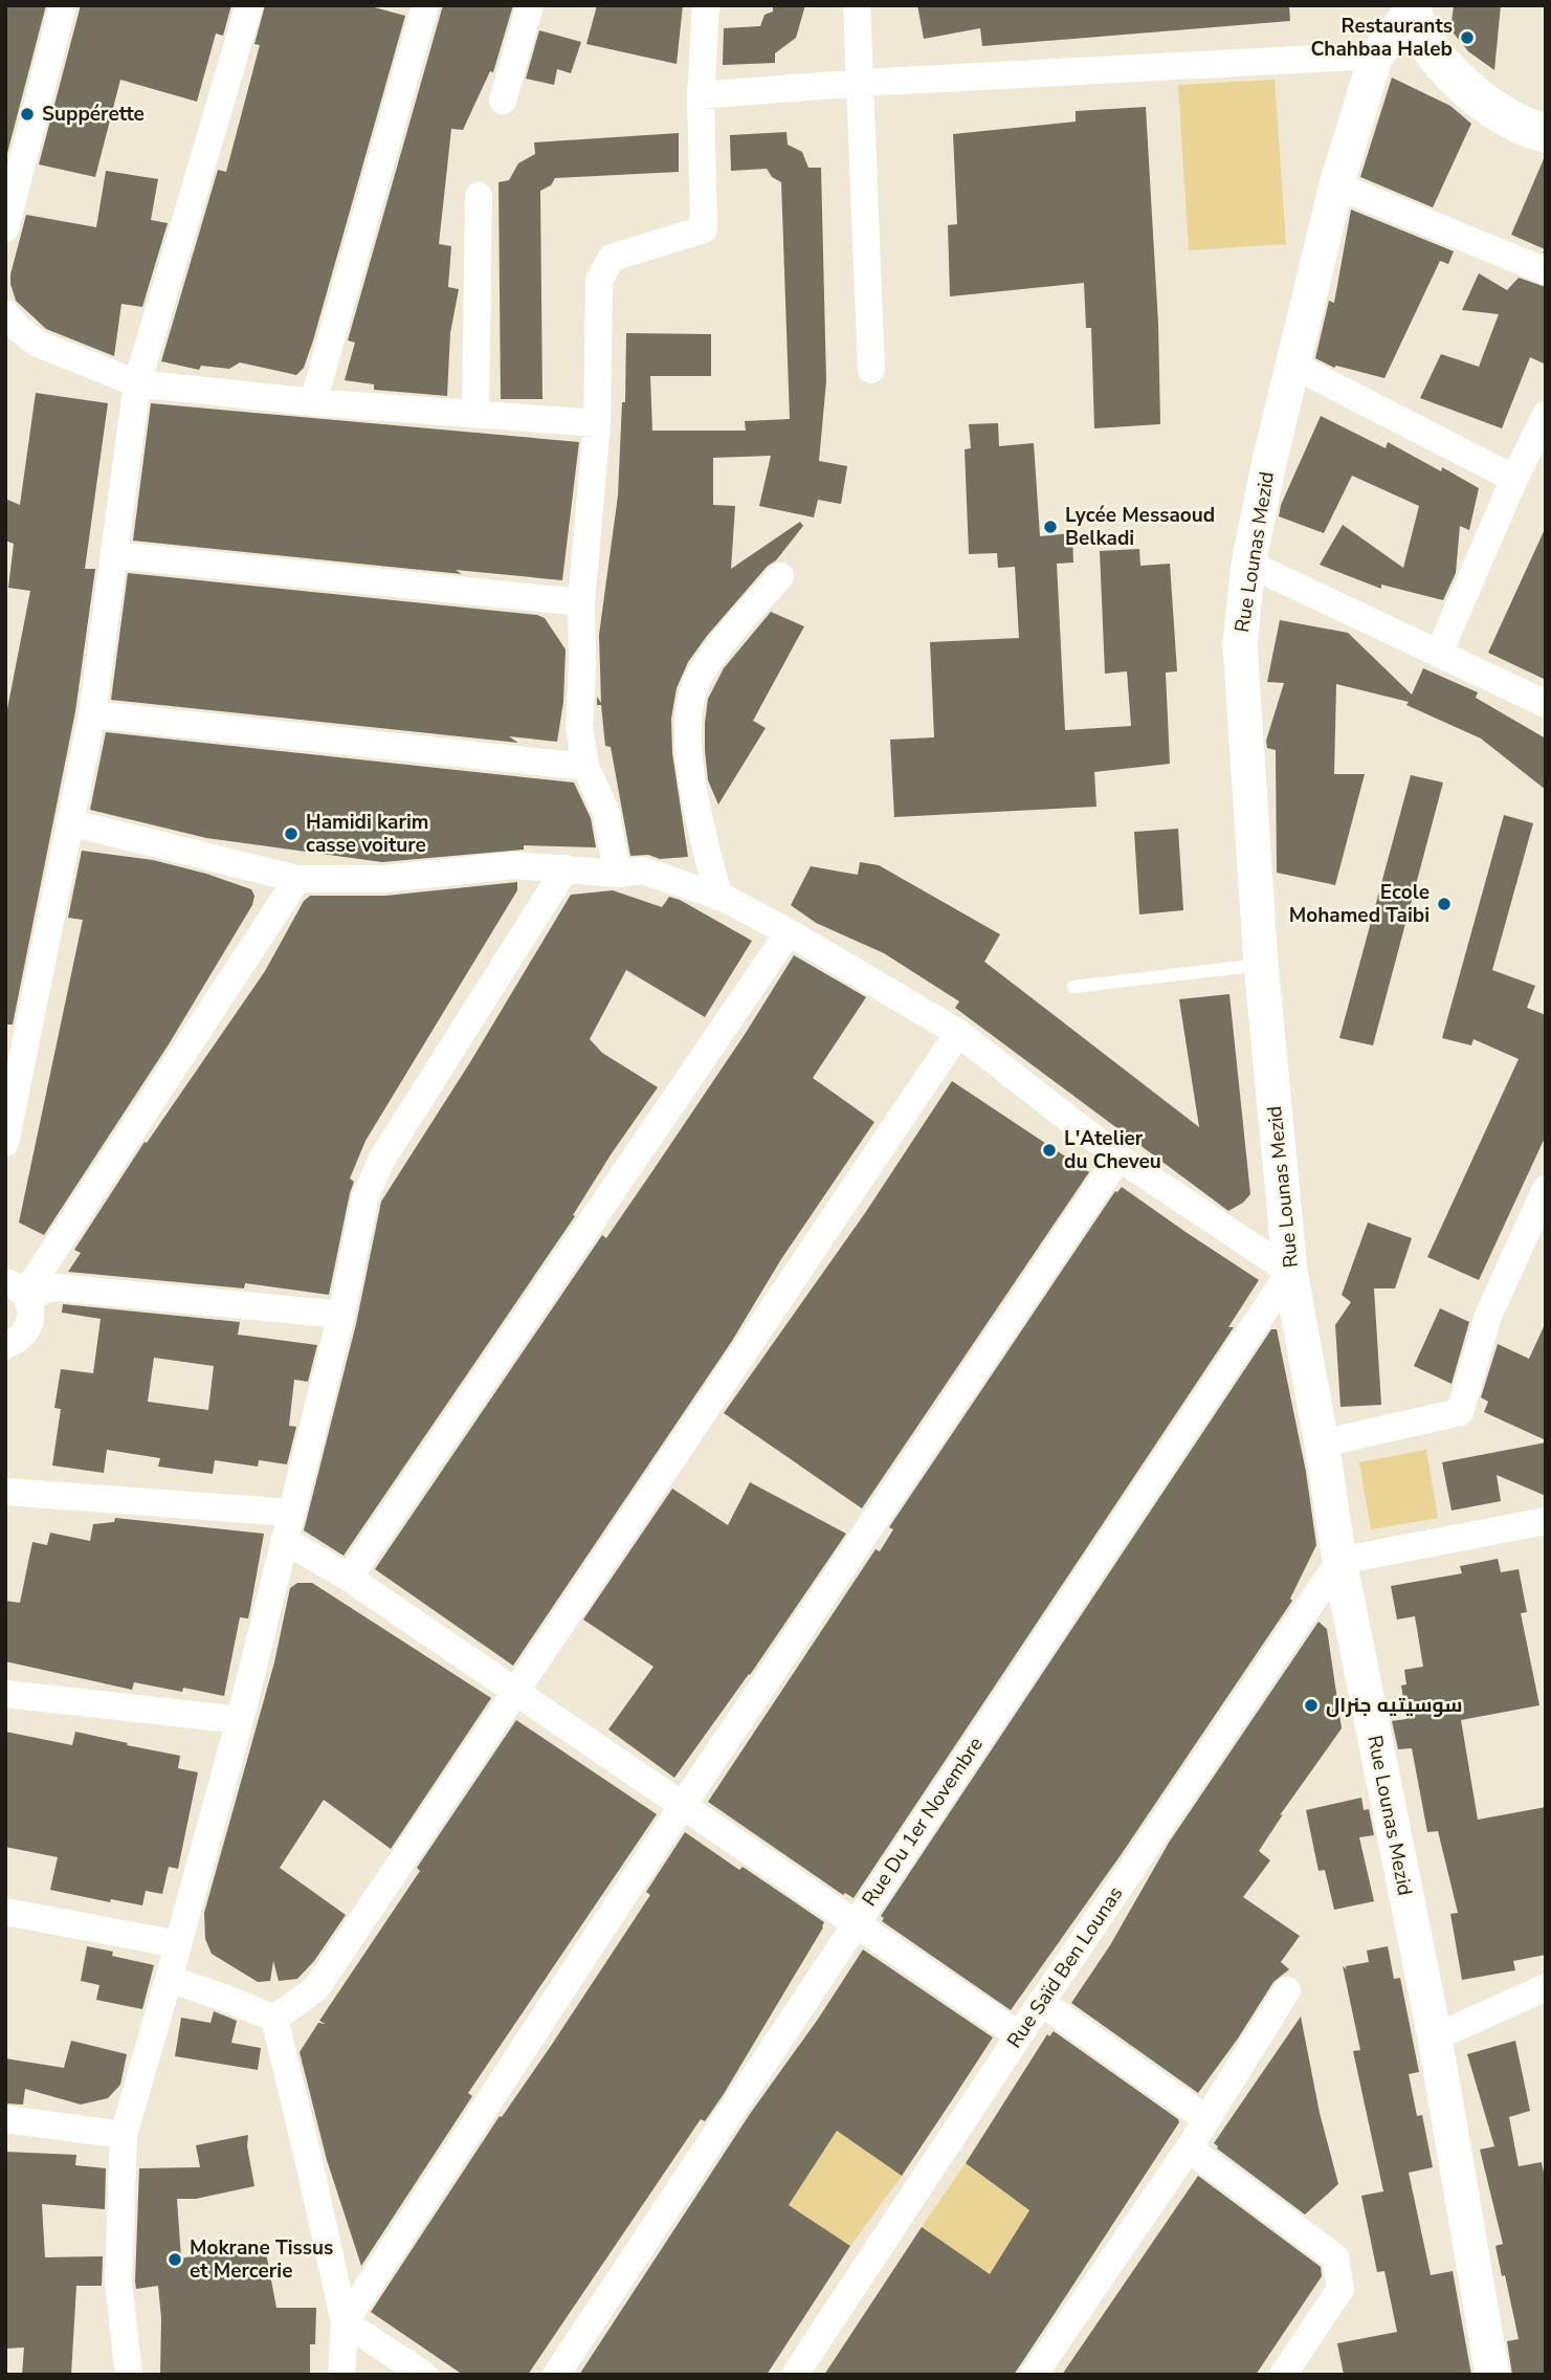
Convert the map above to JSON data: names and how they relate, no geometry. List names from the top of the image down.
{
  "streets": {
    "street": ["Rue Lounas Mezid", "Rue Du 1er Novembre", "Rue Saïd Ben Lounas"]
  },
  "crossings": [
    ["Rue Lounas Mezid", "Rue Du 1er Novembre"],
    ["Rue Lounas Mezid", "Rue Saïd Ben Lounas"]
  ],
  "places": [
    "Restaurants Chahbaa Haleb",
    "Suppérette",
    "Lycée Messaoud Belkadi",
    "Hamidi karim casse voiture",
    "Ecole Mohamed Taibi",
    "L'Atelier du Cheveu",
    "سوسيتيه جنرال",
    "Mokrane Tissus et Mercerie"
  ]
}
